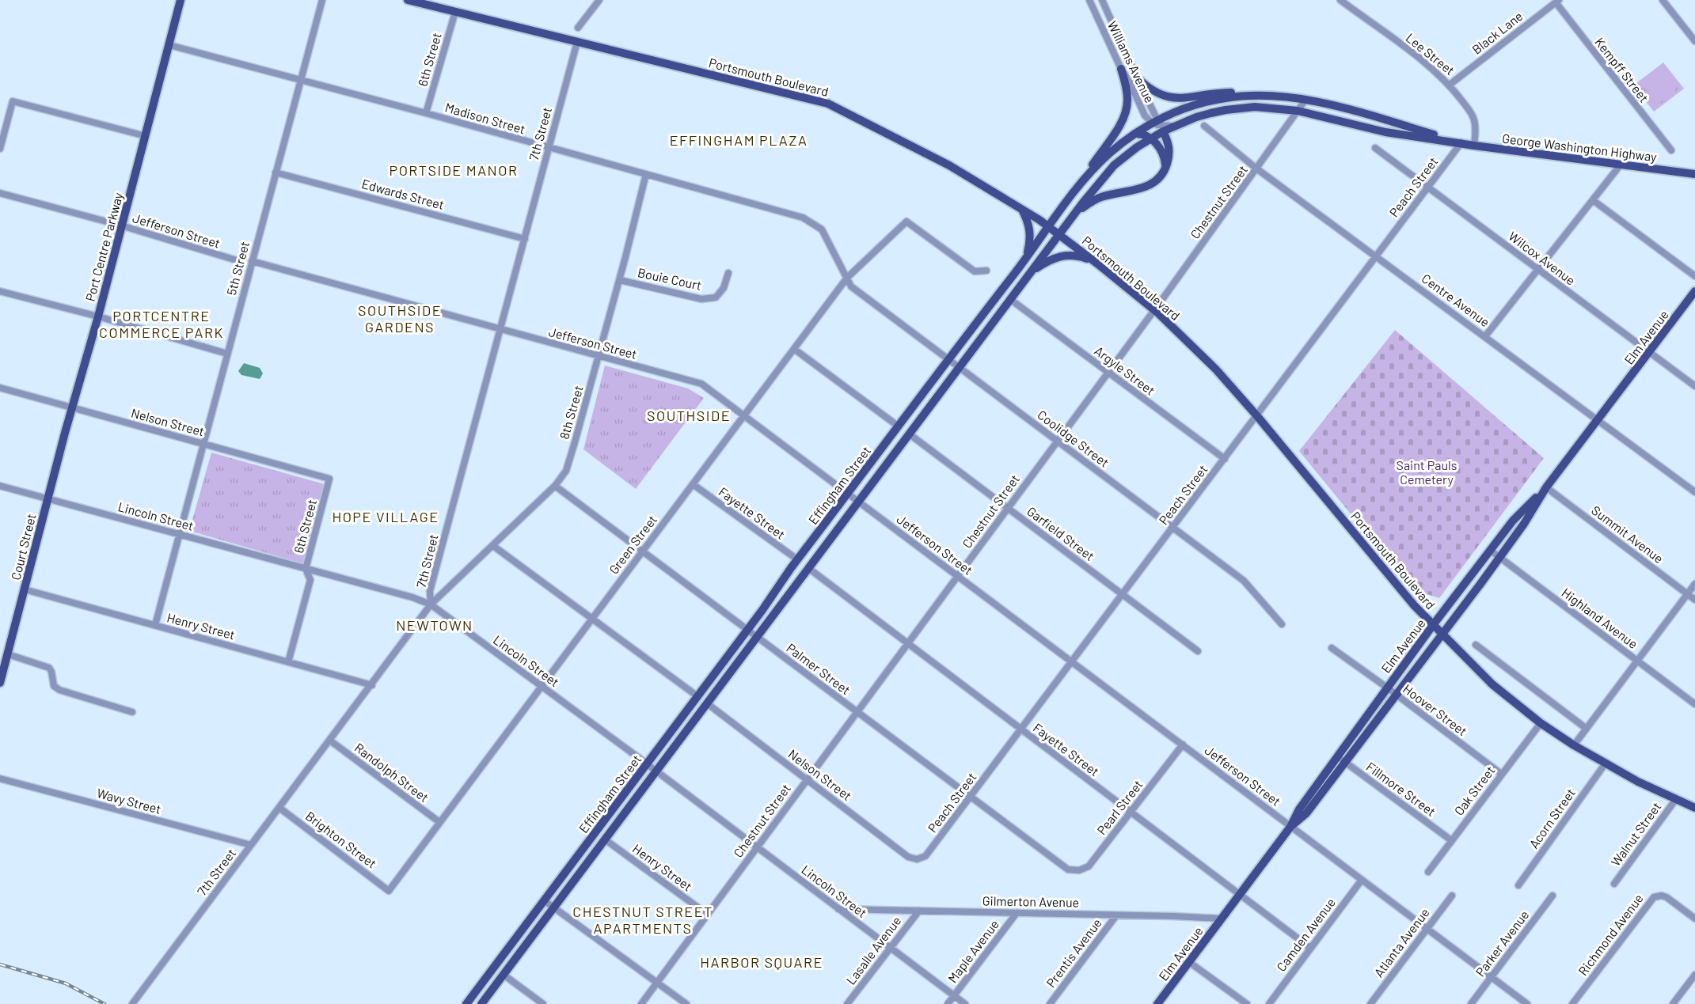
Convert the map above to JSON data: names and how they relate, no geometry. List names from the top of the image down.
{
  "streets": {
    "main road": [
      "Portsmouth Boulevard",
      "George Washington Highway",
      "Port Centre Parkway",
      "Elm Avenue",
      "Effingham Street",
      "Court Street"
    ],
    "street": [
      "Black Lane",
      "Lee Street",
      "6th Street",
      "Williams Avenue",
      "Kempff Street",
      "Madison Street",
      "7th Street",
      "Peach Street",
      "Edwards Street",
      "Chestnut Street",
      "Jefferson Street",
      "Wilcox Avenue",
      "5th Street",
      "Bouie Court",
      "Centre Avenue",
      "Argyle Street",
      "8th Street",
      "Nelson Street",
      "Coolidge Street",
      "Fayette Street",
      "Lincoln Street",
      "Garfield Street",
      "Summit Avenue",
      "Green Street",
      "Highland Avenue",
      "Henry Street",
      "Palmer Street",
      "Hoover Street",
      "Randolph Street",
      "Fillmore Street",
      "Oak Street",
      "Wavy Street",
      "Pearl Street",
      "Acorn Street",
      "Walnut Street",
      "Brighton Street",
      "Gilmerton Avenue",
      "Camden Avenue",
      "Richmond Avenue",
      "Atlanta Avenue",
      "Parker Avenue",
      "Lasalle Avenue",
      "Maple Avenue",
      "Prentis Avenue"
    ]
  },
  "crossings": [
    ["Black Lane", "Lee Street"],
    ["Black Lane", "Kempff Street"],
    ["Lee Street", "George Washington Highway"],
    ["6th Street", "Portsmouth Boulevard"],
    ["6th Street", "Madison Street"],
    ["6th Street", "Nelson Street"],
    ["6th Street", "Lincoln Street"],
    ["6th Street", "Henry Street"],
    ["Williams Avenue", "Effingham Street"],
    ["Portsmouth Boulevard", "7th Street"],
    ["Portsmouth Boulevard", "Peach Street"],
    ["Portsmouth Boulevard", "Chestnut Street"],
    ["Portsmouth Boulevard", "Elm Avenue"],
    ["Portsmouth Boulevard", "Effingham Street"],
    ["Portsmouth Boulevard", "Oak Street"],
    ["Portsmouth Boulevard", "Acorn Street"],
    ["Portsmouth Boulevard", "Walnut Street"],
    ["Madison Street", "7th Street"],
    ["Madison Street", "Port Centre Parkway"],
    ["Madison Street", "5th Street"],
    ["Madison Street", "8th Street"],
    ["Madison Street", "Coolidge Street"],
    ["Madison Street", "Green Street"],
    ["7th Street", "Edwards Street"],
    ["7th Street", "Jefferson Street"],
    ["7th Street", "8th Street"],
    ["7th Street", "Lincoln Street"],
    ["7th Street", "Henry Street"],
    ["7th Street", "Randolph Street"],
    ["7th Street", "Wavy Street"],
    ["7th Street", "Brighton Street"],
    ["George Washington Highway", "Peach Street"],
    ["George Washington Highway", "Chestnut Street"],
    ["George Washington Highway", "Effingham Street"],
    ["Peach Street", "Jefferson Street"],
    ["Peach Street", "Wilcox Avenue"],
    ["Peach Street", "Centre Avenue"],
    ["Peach Street", "Argyle Street"],
    ["Peach Street", "Nelson Street"],
    ["Peach Street", "Coolidge Street"],
    ["Peach Street", "Fayette Street"],
    ["Peach Street", "Garfield Street"],
    ["Peach Street", "Palmer Street"],
    ["Edwards Street", "5th Street"],
    ["Chestnut Street", "Jefferson Street"],
    ["Chestnut Street", "Centre Avenue"],
    ["Chestnut Street", "Argyle Street"],
    ["Chestnut Street", "Nelson Street"],
    ["Chestnut Street", "Coolidge Street"],
    ["Chestnut Street", "Effingham Street"],
    ["Chestnut Street", "Fayette Street"],
    ["Chestnut Street", "Lincoln Street"],
    ["Chestnut Street", "Garfield Street"],
    ["Chestnut Street", "Henry Street"],
    ["Chestnut Street", "Palmer Street"],
    ["Jefferson Street", "Port Centre Parkway"],
    ["Jefferson Street", "5th Street"],
    ["Jefferson Street", "Elm Avenue"],
    ["Jefferson Street", "8th Street"],
    ["Jefferson Street", "Effingham Street"],
    ["Jefferson Street", "Green Street"],
    ["Jefferson Street", "Pearl Street"],
    ["Jefferson Street", "Camden Avenue"],
    ["Jefferson Street", "Atlanta Avenue"],
    ["Jefferson Street", "Parker Avenue"],
    ["Port Centre Parkway", "Nelson Street"],
    ["Port Centre Parkway", "Lincoln Street"],
    ["Port Centre Parkway", "Court Street"],
    ["Wilcox Avenue", "Elm Avenue"],
    ["5th Street", "Nelson Street"],
    ["5th Street", "Lincoln Street"],
    ["5th Street", "Henry Street"],
    ["Bouie Court", "8th Street"],
    ["Centre Avenue", "Elm Avenue"],
    ["Elm Avenue", "Fayette Street"],
    ["Elm Avenue", "Summit Avenue"],
    ["Elm Avenue", "Highland Avenue"],
    ["Elm Avenue", "Hoover Street"],
    ["Elm Avenue", "Fillmore Street"],
    ["Elm Avenue", "Gilmerton Avenue"],
    ["Argyle Street", "Effingham Street"],
    ["8th Street", "Lincoln Street"],
    ["8th Street", "Palmer Street"],
    ["Nelson Street", "Effingham Street"],
    ["Coolidge Street", "Effingham Street"],
    ["Coolidge Street", "Green Street"],
    ["Effingham Street", "Fayette Street"],
    ["Effingham Street", "Lincoln Street"],
    ["Effingham Street", "Garfield Street"],
    ["Effingham Street", "Henry Street"],
    ["Effingham Street", "Palmer Street"],
    ["Fayette Street", "Green Street"],
    ["Fayette Street", "Pearl Street"],
    ["Fayette Street", "Camden Avenue"],
    ["Lincoln Street", "Green Street"],
    ["Lincoln Street", "Court Street"],
    ["Lincoln Street", "Gilmerton Avenue"],
    ["Lincoln Street", "Lasalle Avenue"],
    ["Lincoln Street", "Maple Avenue"],
    ["Green Street", "Palmer Street"],
    ["Green Street", "Randolph Street"],
    ["Green Street", "Brighton Street"],
    ["Court Street", "Henry Street"],
    ["Palmer Street", "Pearl Street"],
    ["Hoover Street", "Oak Street"],
    ["Fillmore Street", "Oak Street"],
    ["Gilmerton Avenue", "Lasalle Avenue"],
    ["Gilmerton Avenue", "Maple Avenue"],
    ["Gilmerton Avenue", "Prentis Avenue"]
  ],
  "districts": [
    "EFFINGHAM PLAZA",
    "PORTSIDE MANOR",
    "SOUTHSIDE GARDENS",
    "PORTCENTRE COMMERCE PARK",
    "SOUTHSIDE",
    "HOPE VILLAGE",
    "NEWTOWN",
    "CHESTNUT STREET APARTMENTS",
    "HARBOR SQUARE"
  ],
  "parks": ["Saint Pauls Cemetery"]
}
